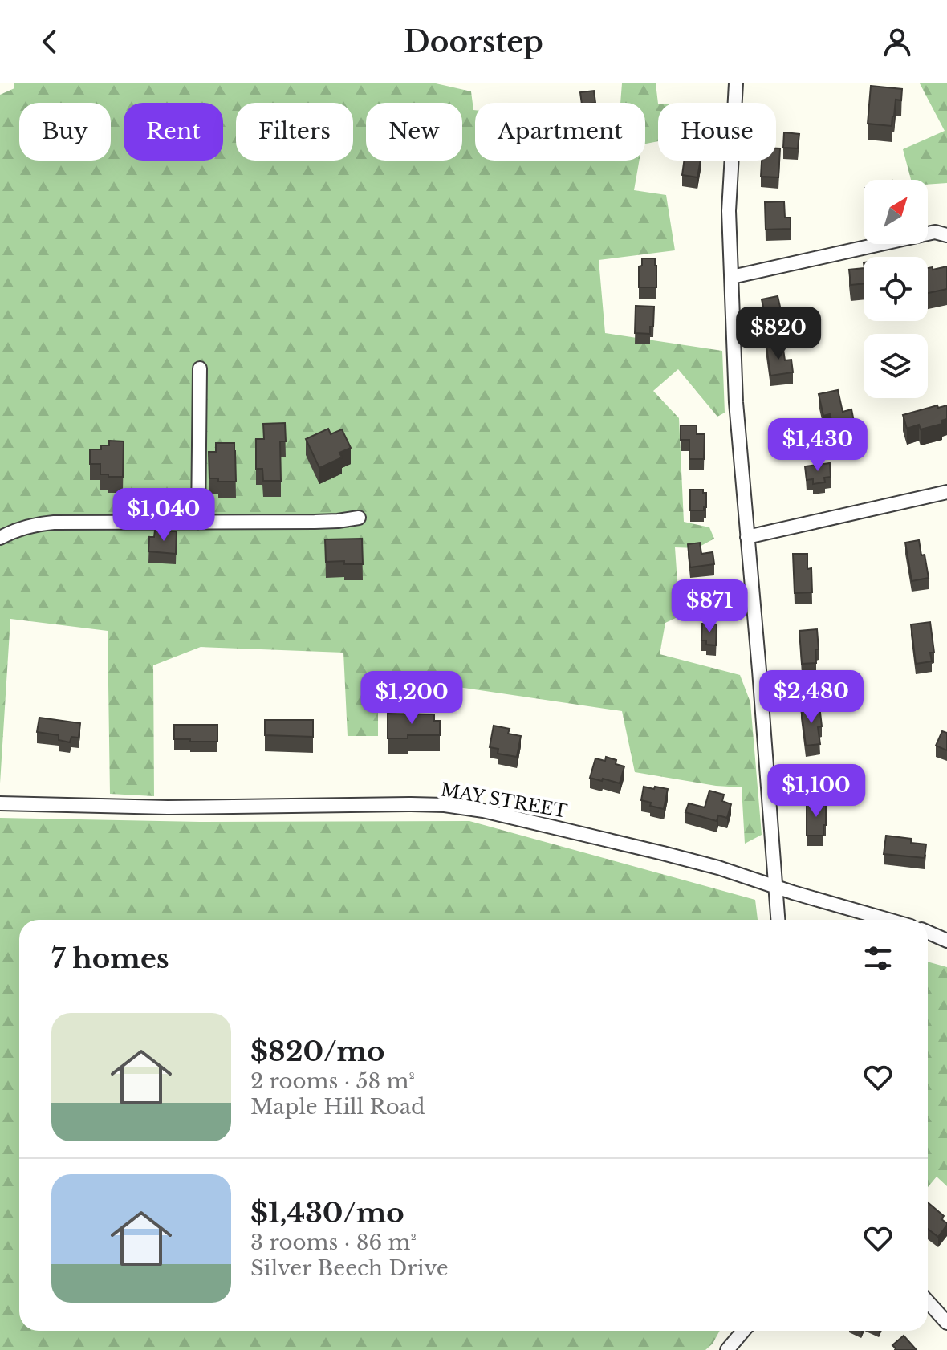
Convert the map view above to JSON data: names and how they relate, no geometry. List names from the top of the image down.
{
  "streets": {
    "street": ["MAY STREET"]
  },
  "north": "top right",
  "page": {
    "header": "Doorstep",
    "chip": [
      "Buy",
      "Rent",
      "Filters",
      "New",
      "Apartment",
      "House"
    ],
    "price": [
      "$820",
      "$1,430",
      "$1,040",
      "$871",
      "$2,480",
      "$1,200",
      "$1,100"
    ],
    "heading": "7 homes",
    "list": [
      {
        "name": "$820/mo",
        "note": "2 rooms · 58 m² · Maple Hill Road"
      },
      {
        "name": "$1,430/mo",
        "note": "3 rooms · 86 m² · Silver Beech Drive"
      }
    ]
  }
}
